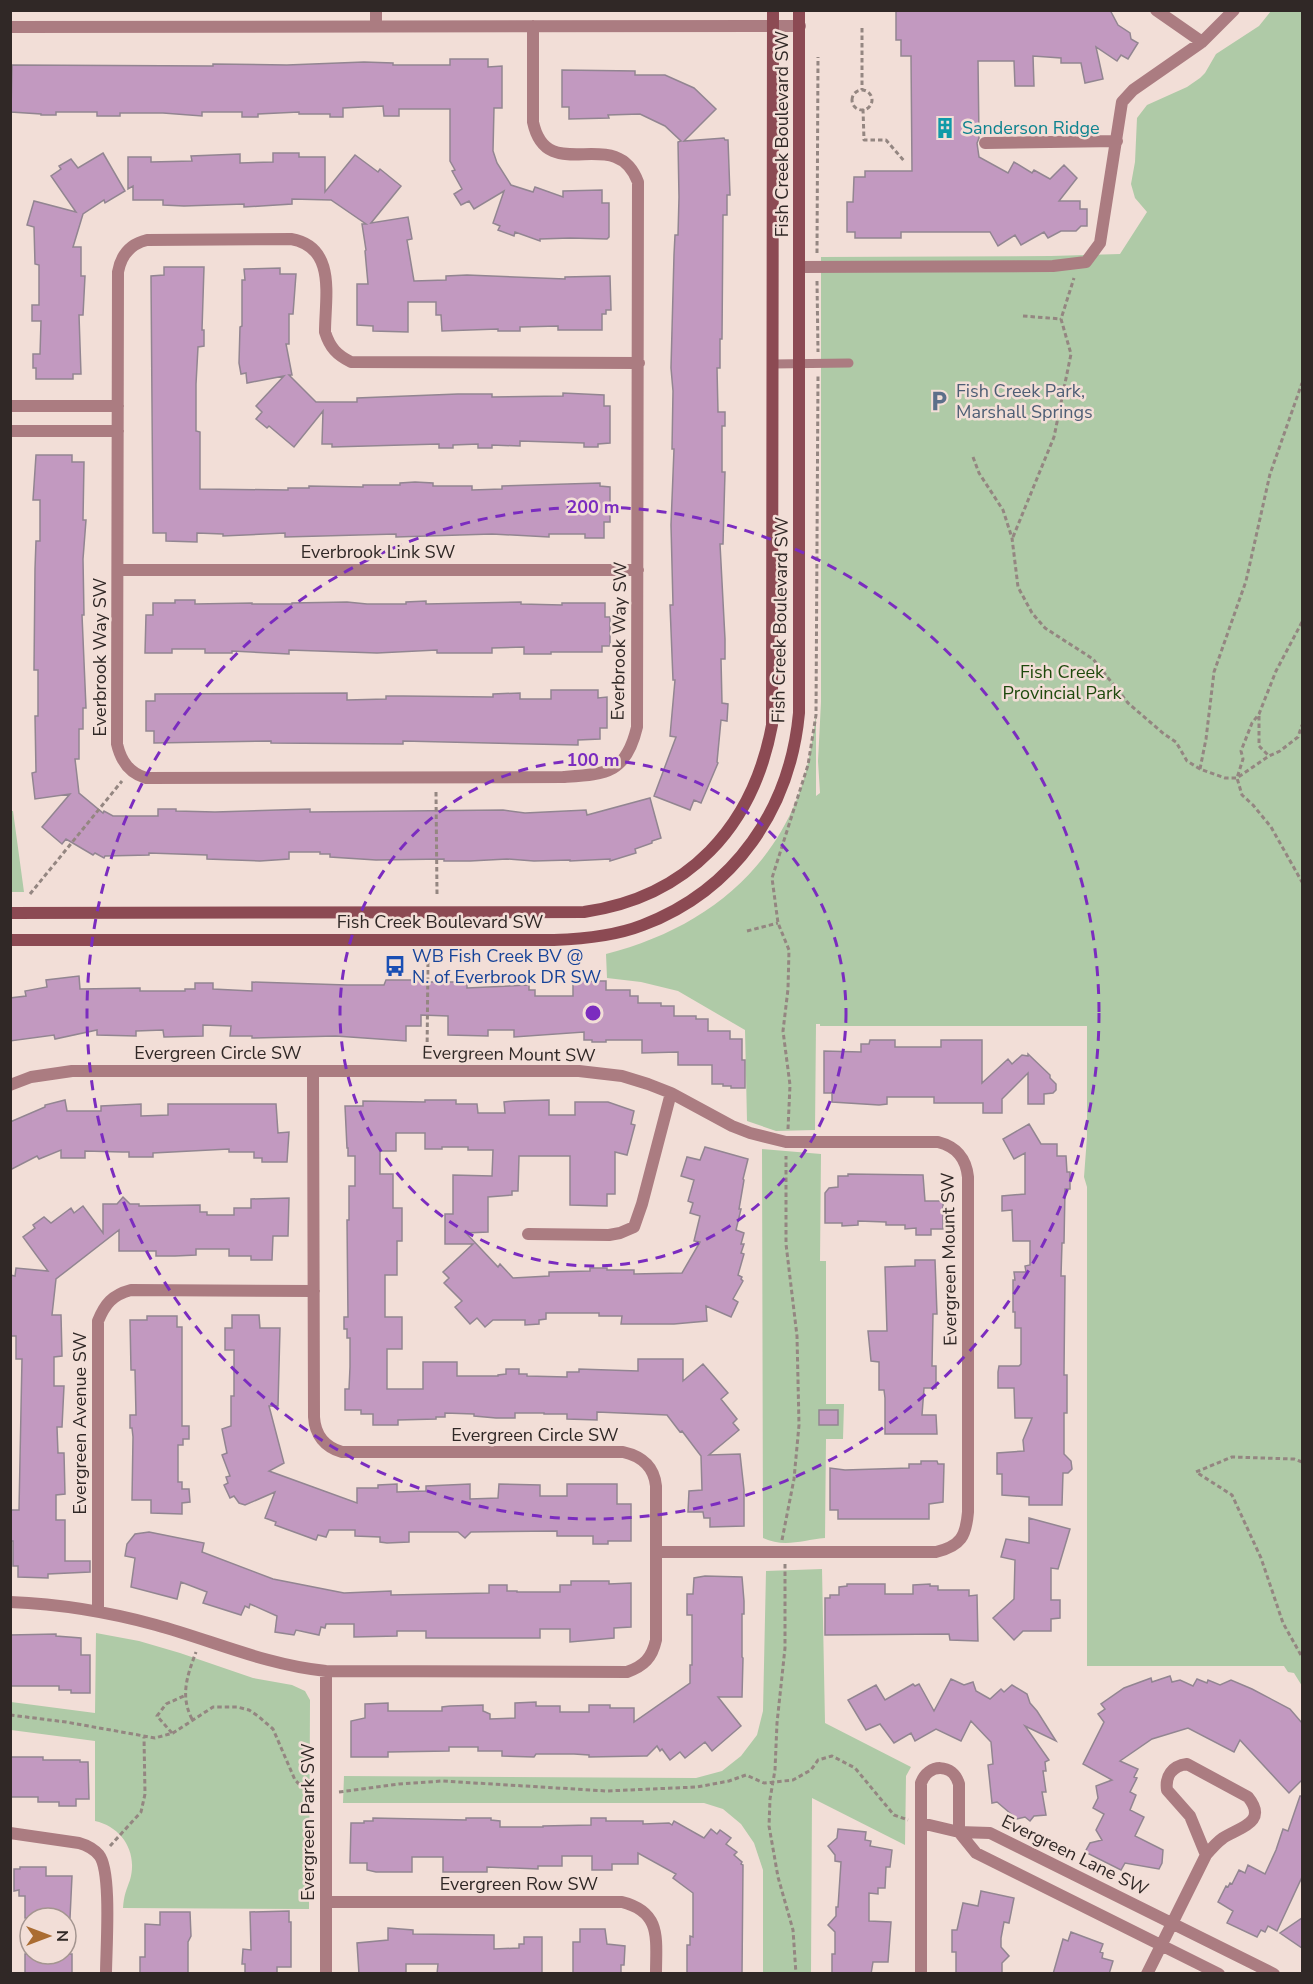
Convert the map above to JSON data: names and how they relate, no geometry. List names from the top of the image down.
{
  "streets": {
    "main road": ["Fish Creek Boulevard SW"],
    "street": [
      "Everbrook Link SW",
      "Everbrook Way SW",
      "Evergreen Circle SW",
      "Evergreen Mount SW",
      "Evergreen Avenue SW",
      "Evergreen Park SW",
      "Evergreen Lane SW",
      "Evergreen Row SW"
    ]
  },
  "crossings": [
    ["Everbrook Link SW", "Everbrook Way SW"],
    ["Evergreen Circle SW", "Evergreen Mount SW"],
    ["Evergreen Circle SW", "Evergreen Avenue SW"],
    ["Evergreen Circle SW", "Evergreen Park SW"],
    ["Evergreen Park SW", "Evergreen Row SW"]
  ],
  "parks": ["Fish Creek Provincial Park"],
  "places": {
    "building": ["Sanderson Ridge"],
    "parking": ["Fish Creek Park, Marshall Springs"],
    "bus stop": ["WB Fish Creek BV @ N. of Everbrook DR SW"]
  },
  "north": "right",
  "rings": ["200 m", "100 m"]
}
